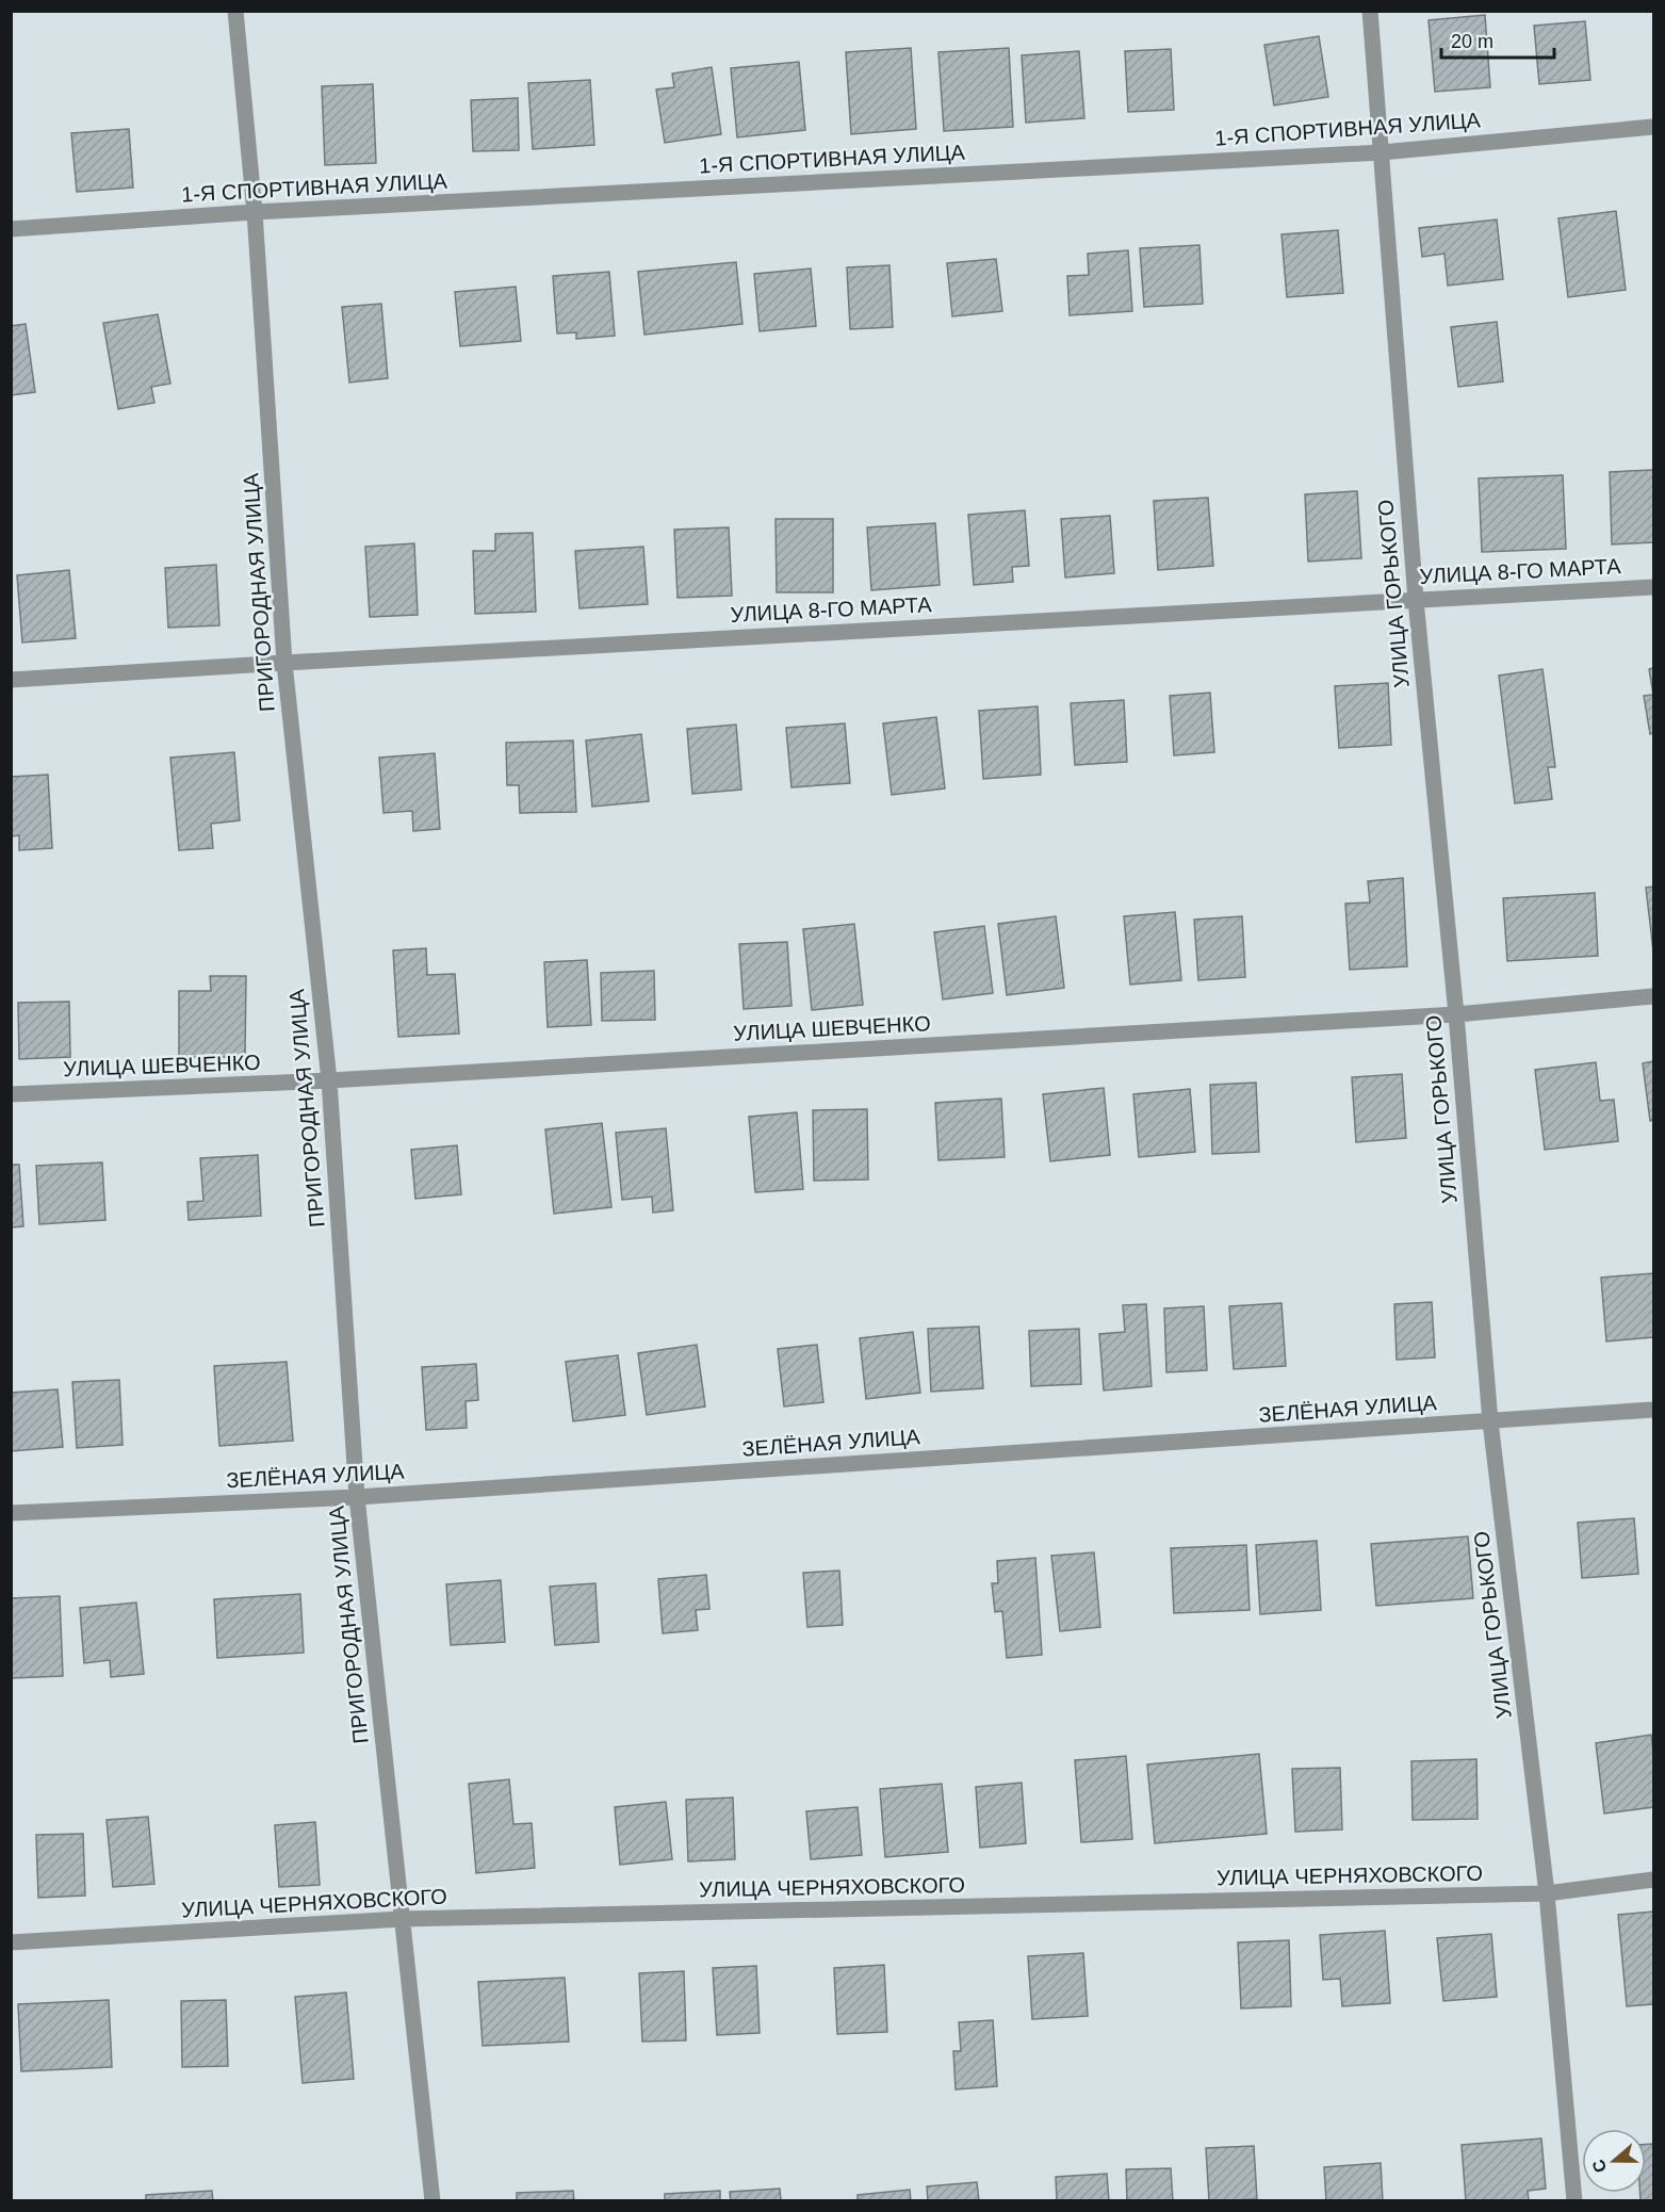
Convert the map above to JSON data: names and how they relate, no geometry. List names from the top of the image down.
{
  "streets": {
    "street": [
      "1-Я СПОРТИВНАЯ УЛИЦА",
      "УЛИЦА 8-ГО МАРТА",
      "ПРИГОРОДНАЯ УЛИЦА",
      "УЛИЦА ГОРЬКОГО",
      "УЛИЦА ШЕВЧЕНКО",
      "ЗЕЛЁНАЯ УЛИЦА",
      "УЛИЦА ЧЕРНЯХОВСКОГО"
    ]
  },
  "crossings": [
    ["1-Я СПОРТИВНАЯ УЛИЦА", "ПРИГОРОДНАЯ УЛИЦА"],
    ["1-Я СПОРТИВНАЯ УЛИЦА", "УЛИЦА ГОРЬКОГО"],
    ["УЛИЦА 8-ГО МАРТА", "ПРИГОРОДНАЯ УЛИЦА"],
    ["УЛИЦА 8-ГО МАРТА", "УЛИЦА ГОРЬКОГО"],
    ["ПРИГОРОДНАЯ УЛИЦА", "УЛИЦА ШЕВЧЕНКО"],
    ["ПРИГОРОДНАЯ УЛИЦА", "ЗЕЛЁНАЯ УЛИЦА"],
    ["ПРИГОРОДНАЯ УЛИЦА", "УЛИЦА ЧЕРНЯХОВСКОГО"],
    ["УЛИЦА ГОРЬКОГО", "УЛИЦА ШЕВЧЕНКО"],
    ["УЛИЦА ГОРЬКОГО", "ЗЕЛЁНАЯ УЛИЦА"],
    ["УЛИЦА ГОРЬКОГО", "УЛИЦА ЧЕРНЯХОВСКОГО"]
  ],
  "scale_bar": "20 m",
  "north": "left"
}
